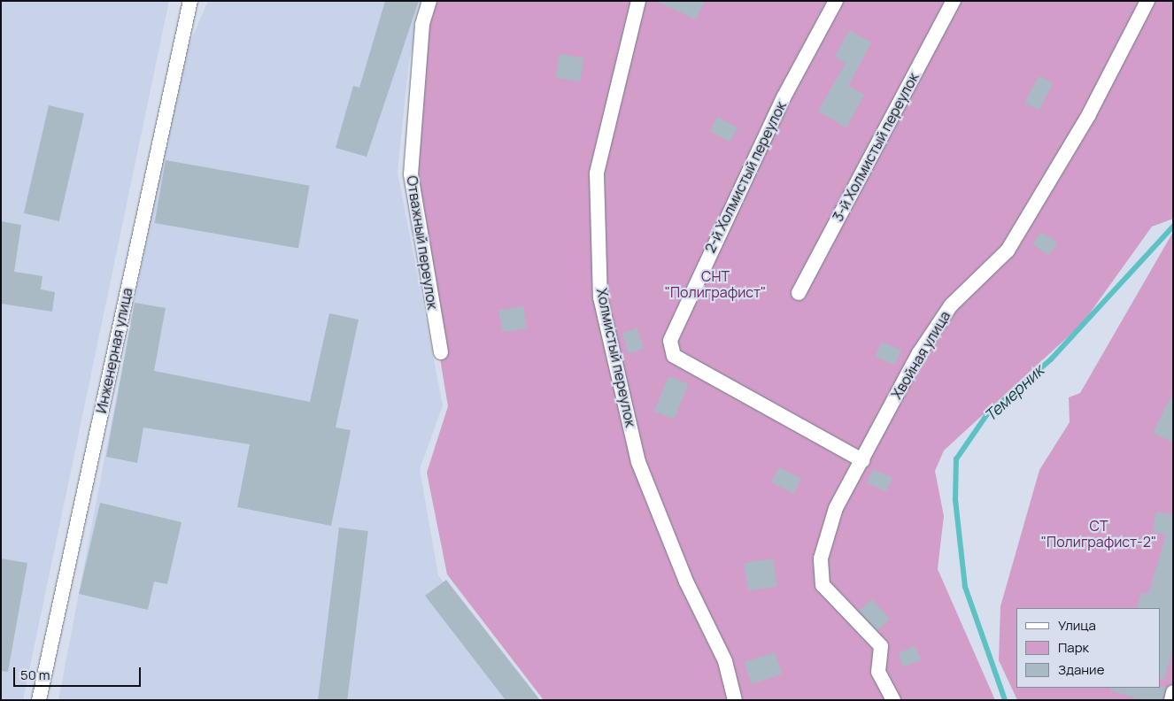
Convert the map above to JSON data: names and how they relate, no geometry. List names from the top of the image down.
{
  "streets": {
    "street": [
      "3-й Холмистый переулок",
      "2-й Холмистый переулок",
      "Отважный переулок",
      "Инженерная улица",
      "Хвойная улица",
      "Холмистый переулок"
    ]
  },
  "crossings": [
    ["2-й Холмистый переулок", "Хвойная улица"]
  ],
  "water": ["Темерник"],
  "parks": ["СНТ \"Полиграфист\"", "СТ \"Полиграфист-2\""],
  "legend": ["Улица", "Парк", "Здание"],
  "scale_bar": "50 m"
}
